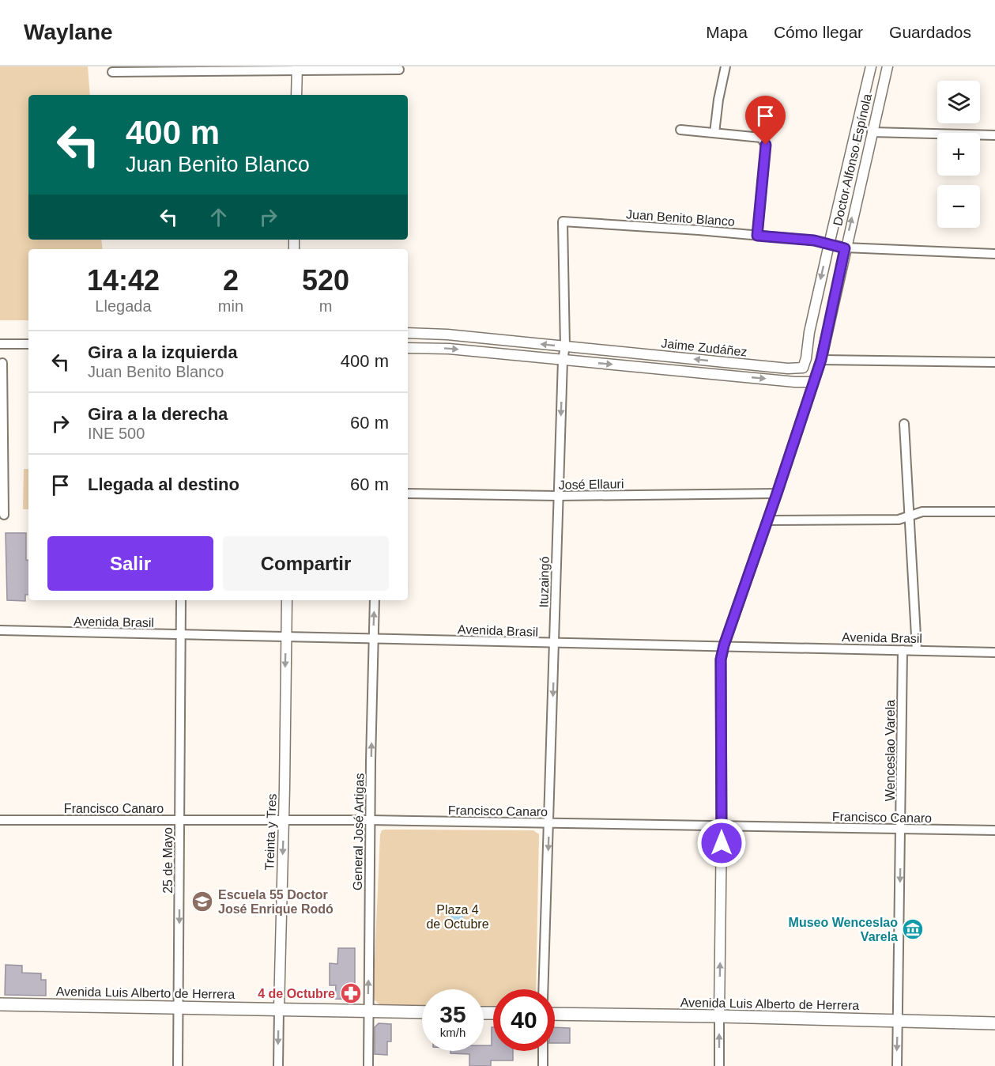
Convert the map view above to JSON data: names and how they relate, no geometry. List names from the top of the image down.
{
  "streets": {
    "main road": ["Avenida Luis Alberto de Herrera"],
    "street": [
      "Doctor Alfonso Espínola",
      "Juan Benito Blanco",
      "Jaime Zudáñez",
      "José Ellauri",
      "Ituzaingó",
      "Avenida Brasil",
      "Wenceslao Varela",
      "Francisco Canaro",
      "Treinta y Tres",
      "General José Artigas",
      "25 de Mayo"
    ]
  },
  "crossings": [
    ["Doctor Alfonso Espínola", "Juan Benito Blanco"],
    ["Doctor Alfonso Espínola", "Jaime Zudáñez"],
    ["Doctor Alfonso Espínola", "José Ellauri"],
    ["Doctor Alfonso Espínola", "Avenida Brasil"],
    ["Doctor Alfonso Espínola", "Francisco Canaro"],
    ["Doctor Alfonso Espínola", "Avenida Luis Alberto de Herrera"],
    ["Juan Benito Blanco", "Ituzaingó"],
    ["Jaime Zudáñez", "Ituzaingó"],
    ["José Ellauri", "Ituzaingó"],
    ["Ituzaingó", "Avenida Brasil"],
    ["Ituzaingó", "Francisco Canaro"],
    ["Avenida Brasil", "Wenceslao Varela"],
    ["Avenida Brasil", "Treinta y Tres"],
    ["Avenida Brasil", "General José Artigas"],
    ["Avenida Brasil", "25 de Mayo"],
    ["Wenceslao Varela", "Francisco Canaro"],
    ["Wenceslao Varela", "Avenida Luis Alberto de Herrera"],
    ["Francisco Canaro", "Treinta y Tres"],
    ["Francisco Canaro", "General José Artigas"],
    ["Francisco Canaro", "25 de Mayo"],
    ["Treinta y Tres", "Avenida Luis Alberto de Herrera"],
    ["General José Artigas", "Avenida Luis Alberto de Herrera"],
    ["25 de Mayo", "Avenida Luis Alberto de Herrera"]
  ],
  "one_way": [
    "Ituzaingó",
    "Wenceslao Varela",
    "Treinta y Tres",
    "General José Artigas",
    "25 de Mayo"
  ],
  "parks": ["Plaza 4 de Octubre"],
  "places": {
    "school or university": ["Escuela 55 Doctor José Enrique Rodó"],
    "museum": ["Museo Wenceslao Varela"],
    "pharmacy": ["4 de Octubre"]
  },
  "page": {
    "header": "Waylane",
    "nav": ["Mapa", "Cómo llegar", "Guardados"],
    "map_buttons": ["+", "−"],
    "turn": ["400 m", "Juan Benito Blanco"],
    "eta": [
      "14:42",
      "Llegada",
      "2",
      "min",
      "520",
      "m"
    ],
    "list": [
      {
        "name": "Gira a la izquierda",
        "note": "Juan Benito Blanco",
        "value": "400 m"
      },
      {
        "name": "Gira a la derecha",
        "note": "INE 500",
        "value": "60 m"
      },
      {
        "name": "Llegada al destino",
        "value": "60 m"
      }
    ],
    "buttons": ["Salir", "Compartir"],
    "speed": "35 km/h",
    "limit": "40"
  }
}
